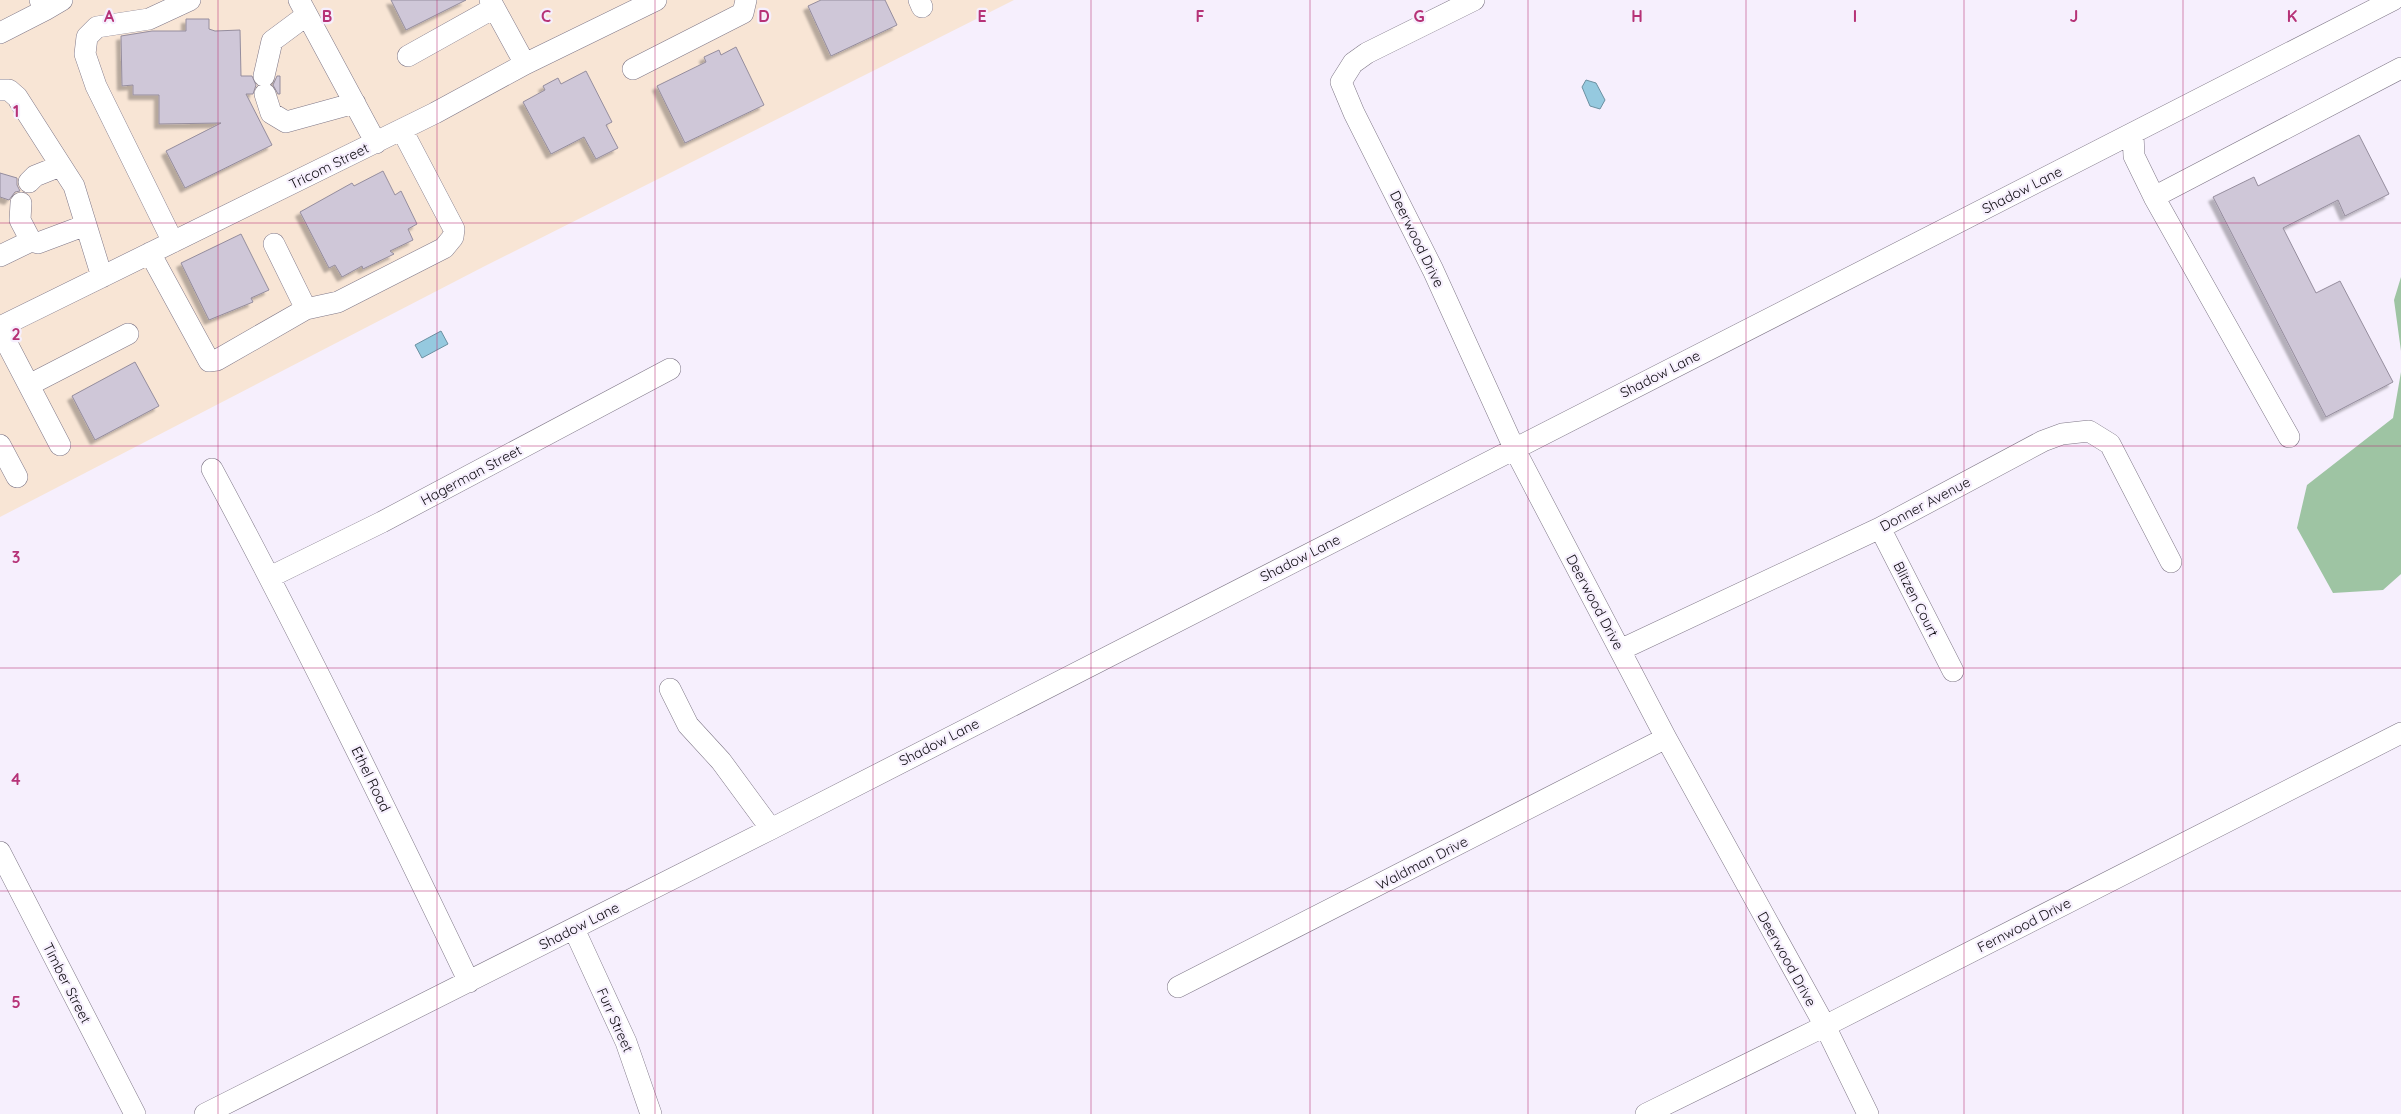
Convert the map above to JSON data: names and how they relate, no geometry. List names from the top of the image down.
{
  "streets": {
    "street": [
      "Tricom Street",
      "Shadow Lane",
      "Deerwood Drive",
      "Hagerman Street",
      "Donner Avenue",
      "Blitzen Court",
      "Ethel Road",
      "Waldman Drive",
      "Fernwood Drive",
      "Timber Street",
      "Furr Street"
    ]
  },
  "crossings": [
    ["Shadow Lane", "Deerwood Drive"],
    ["Shadow Lane", "Ethel Road"],
    ["Shadow Lane", "Furr Street"],
    ["Deerwood Drive", "Donner Avenue"],
    ["Deerwood Drive", "Waldman Drive"],
    ["Deerwood Drive", "Fernwood Drive"],
    ["Hagerman Street", "Ethel Road"],
    ["Donner Avenue", "Blitzen Court"]
  ],
  "grid": {
    "columns": [
      "A",
      "B",
      "C",
      "D",
      "E",
      "F",
      "G",
      "H",
      "I",
      "J",
      "K"
    ],
    "rows": [
      "1",
      "2",
      "3",
      "4",
      "5"
    ]
  }
}
